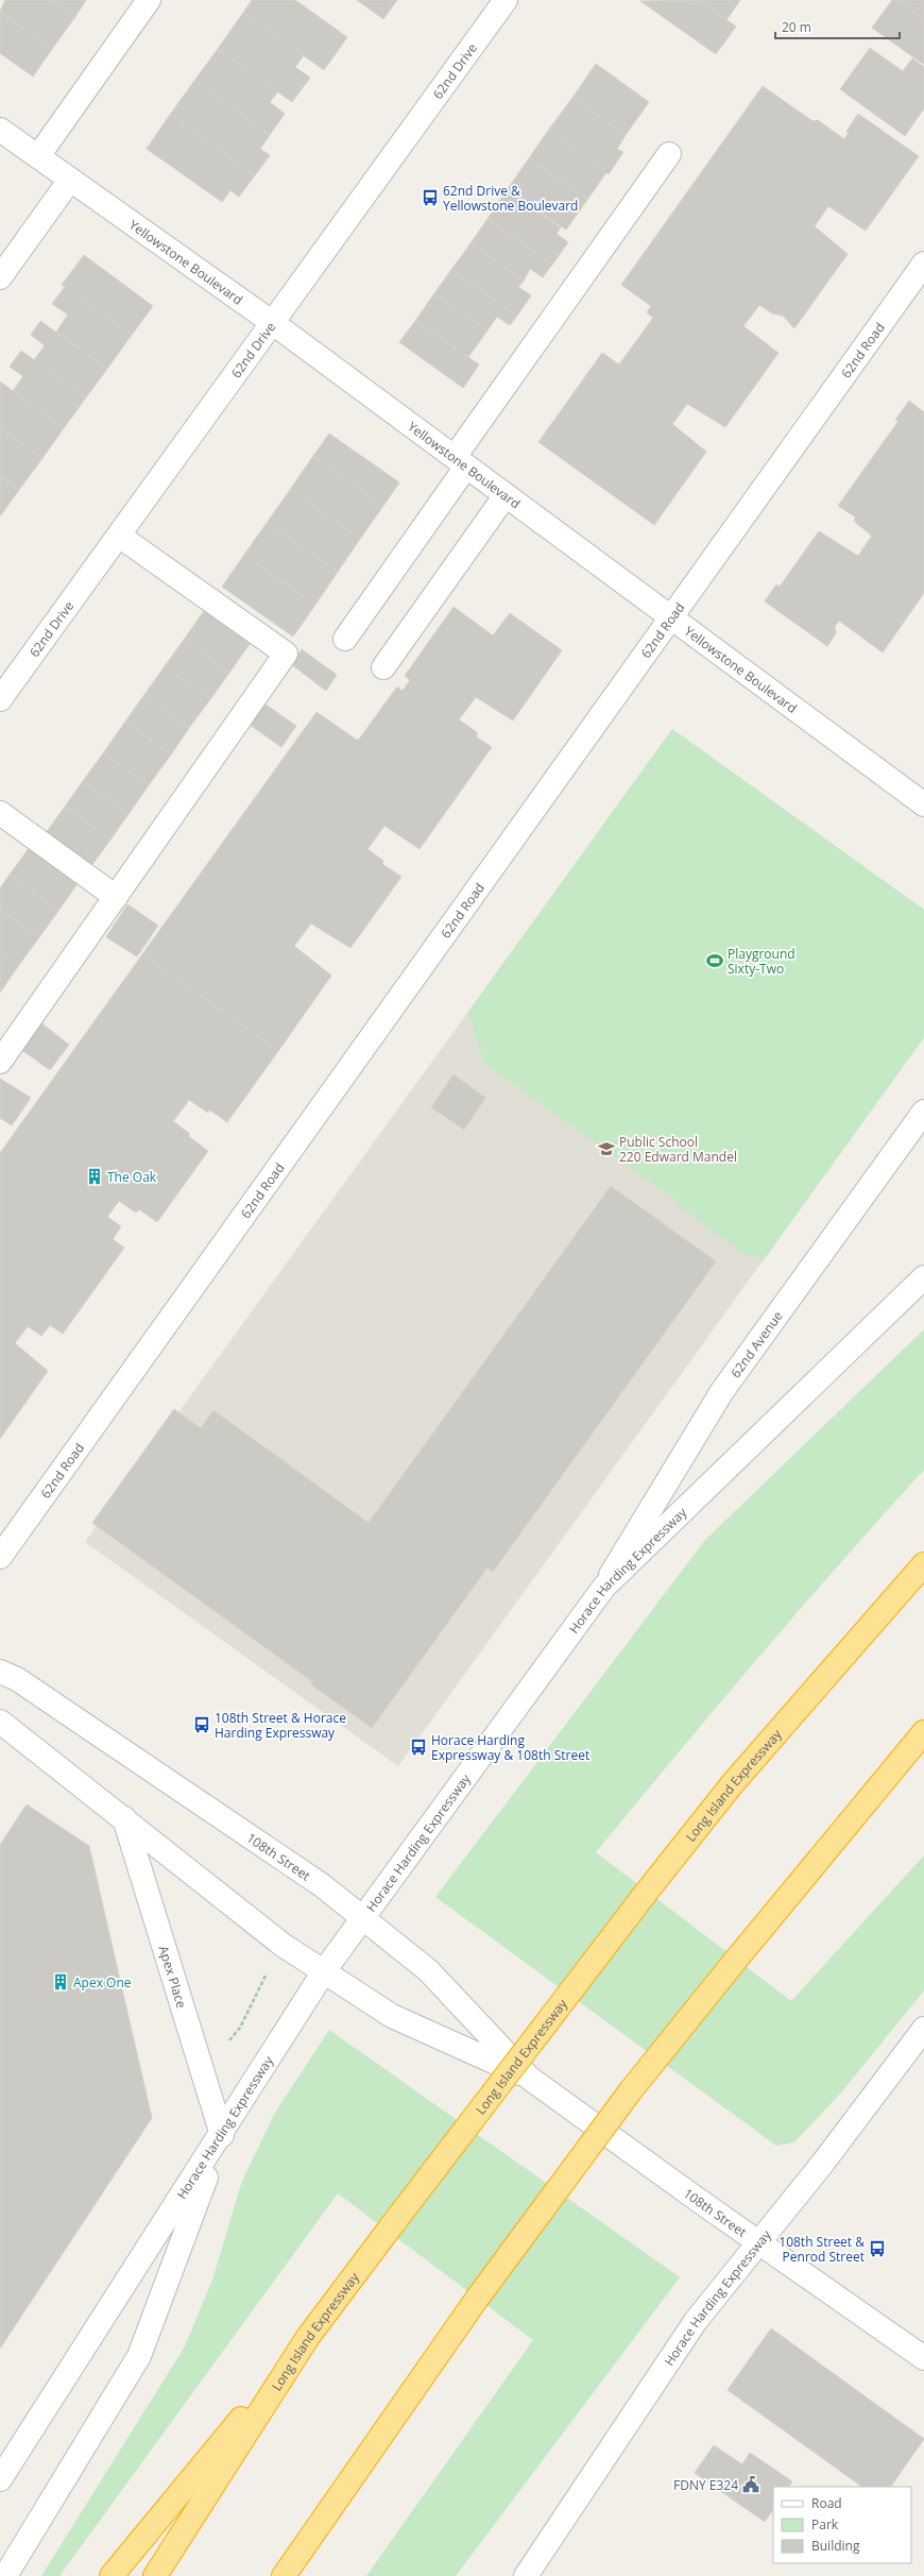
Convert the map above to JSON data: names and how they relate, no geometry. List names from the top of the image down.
{
  "streets": {
    "highway": ["Long Island Expressway"],
    "main road": [
      "62nd Drive",
      "Yellowstone Boulevard",
      "62nd Road",
      "62nd Avenue",
      "Horace Harding Expressway",
      "108th Street",
      "Apex Place"
    ]
  },
  "crossings": [
    ["62nd Drive", "Yellowstone Boulevard"],
    ["Yellowstone Boulevard", "62nd Road"],
    ["62nd Avenue", "Horace Harding Expressway"],
    ["Horace Harding Expressway", "108th Street"],
    ["Horace Harding Expressway", "Apex Place"],
    ["108th Street", "Apex Place"]
  ],
  "places": {
    "bus stop": [
      "62nd Drive & Yellowstone Boulevard",
      "108th Street & Horace Harding Expressway",
      "Horace Harding Expressway & 108th Street",
      "108th Street & Penrod Street"
    ],
    "sports": ["Playground Sixty-Two"],
    "school or university": ["Public School 220 Edward Mandel"],
    "building": ["The Oak", "Apex One"],
    "public building": ["FDNY E324"]
  },
  "legend": ["Road", "Park", "Building"],
  "scale_bar": "20 m"
}
